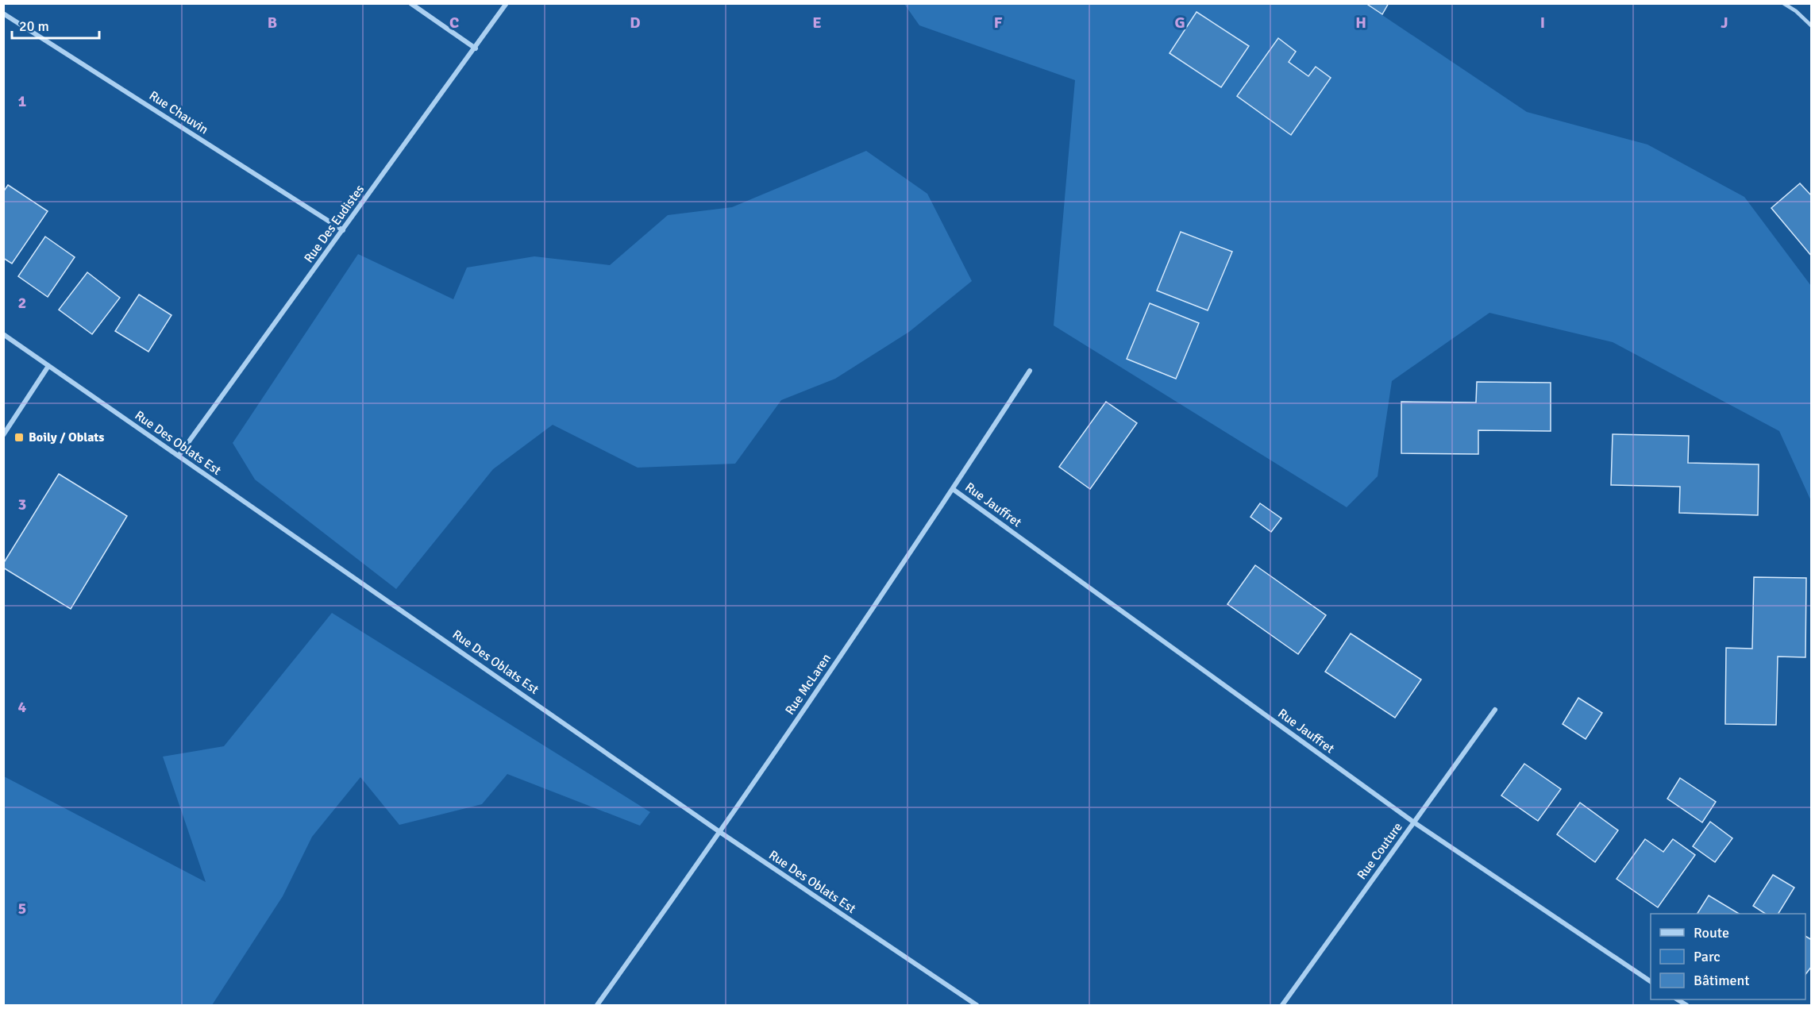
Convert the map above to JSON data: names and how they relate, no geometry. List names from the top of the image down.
{
  "streets": {
    "street": [
      "Rue Chauvin",
      "Rue Des Eudistes",
      "Rue Des Oblats Est",
      "Rue Jauffret",
      "Rue McLaren",
      "Rue Couture"
    ]
  },
  "crossings": [
    ["Rue Chauvin", "Rue Des Eudistes"],
    ["Rue Des Eudistes", "Rue Des Oblats Est"],
    ["Rue Des Oblats Est", "Rue McLaren"],
    ["Rue Jauffret", "Rue McLaren"],
    ["Rue Jauffret", "Rue Couture"]
  ],
  "places": {
    "transit": ["Boily / Oblats"]
  },
  "legend": ["Route", "Parc", "Bâtiment"],
  "scale_bar": "20 m",
  "grid": {
    "columns": [
      "B",
      "C",
      "D",
      "E",
      "F",
      "G",
      "H",
      "I",
      "J"
    ],
    "rows": [
      "1",
      "2",
      "3",
      "4",
      "5"
    ]
  }
}
